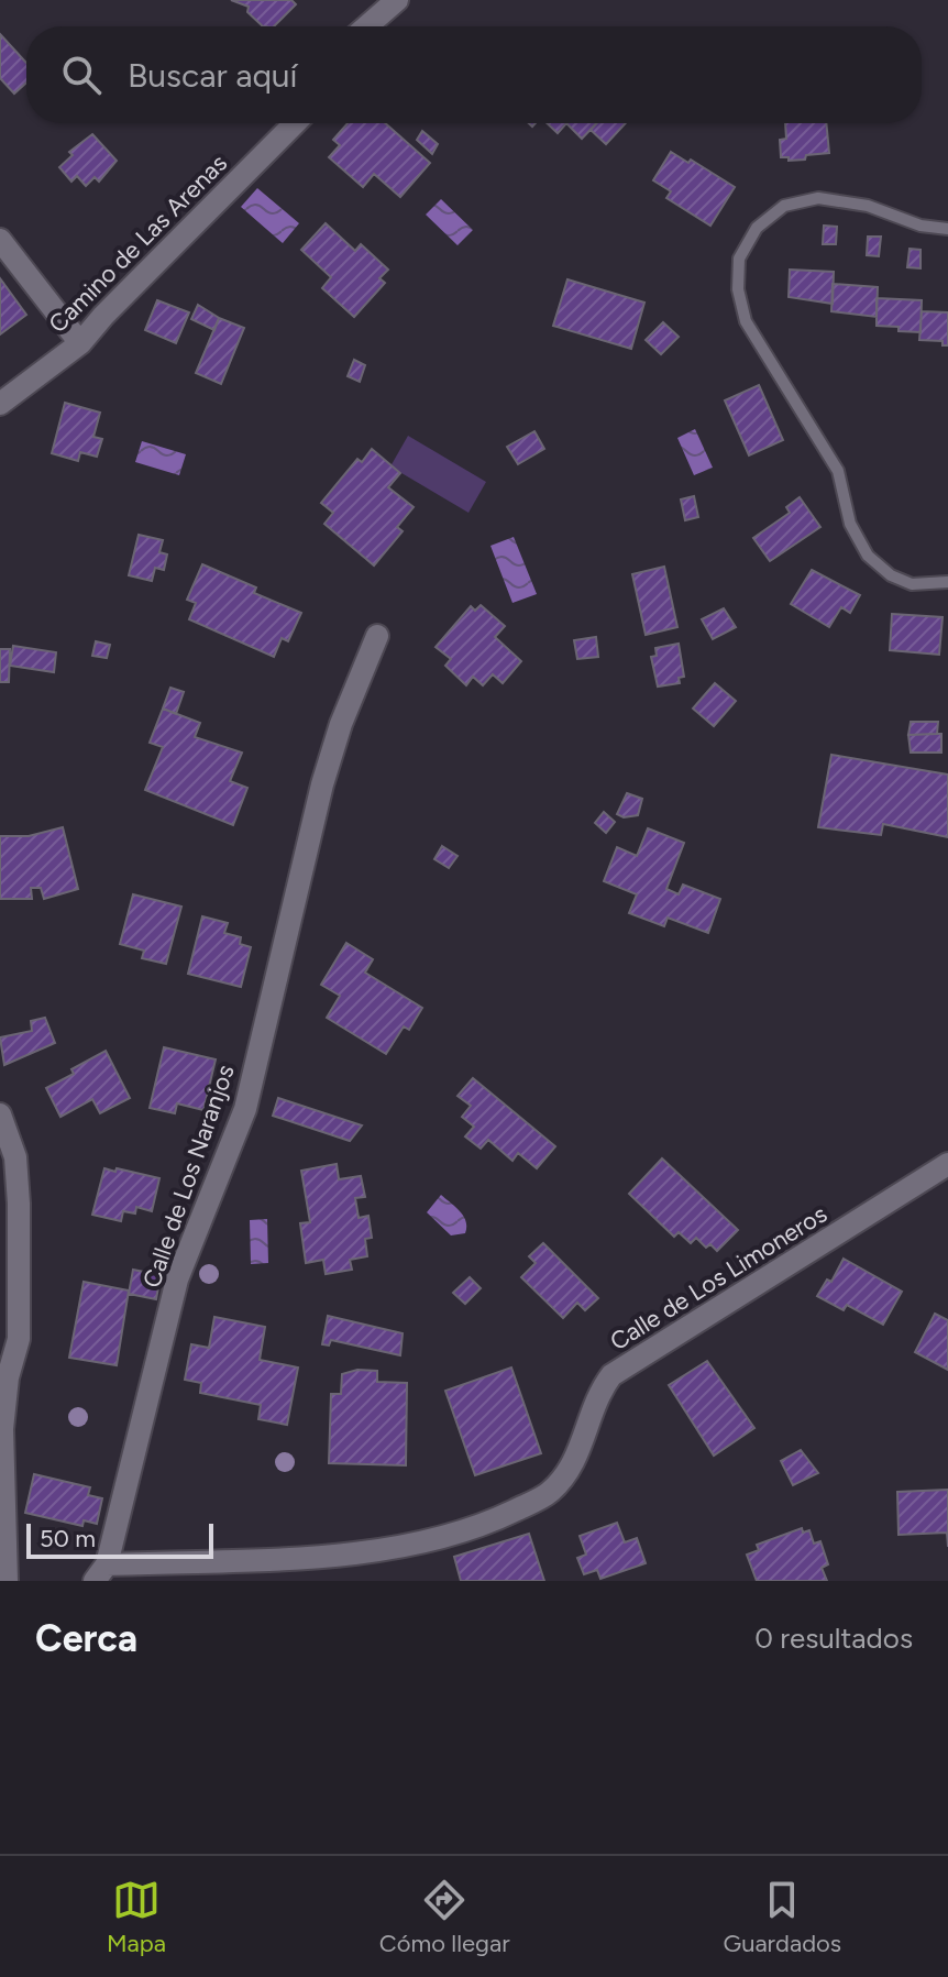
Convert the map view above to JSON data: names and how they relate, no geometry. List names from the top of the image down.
{
  "streets": {
    "street": ["Camino de Las Arenas", "Calle de Los Naranjos", "Calle de Los Limoneros"]
  },
  "crossings": [
    ["Calle de Los Naranjos", "Calle de Los Limoneros"]
  ],
  "scale_bar": "50 m",
  "page": {
    "search": "Buscar aquí",
    "scale": "50 m",
    "heading": ["Cerca", "0 resultados"],
    "nav": ["Mapa", "Cómo llegar", "Guardados"]
  }
}
